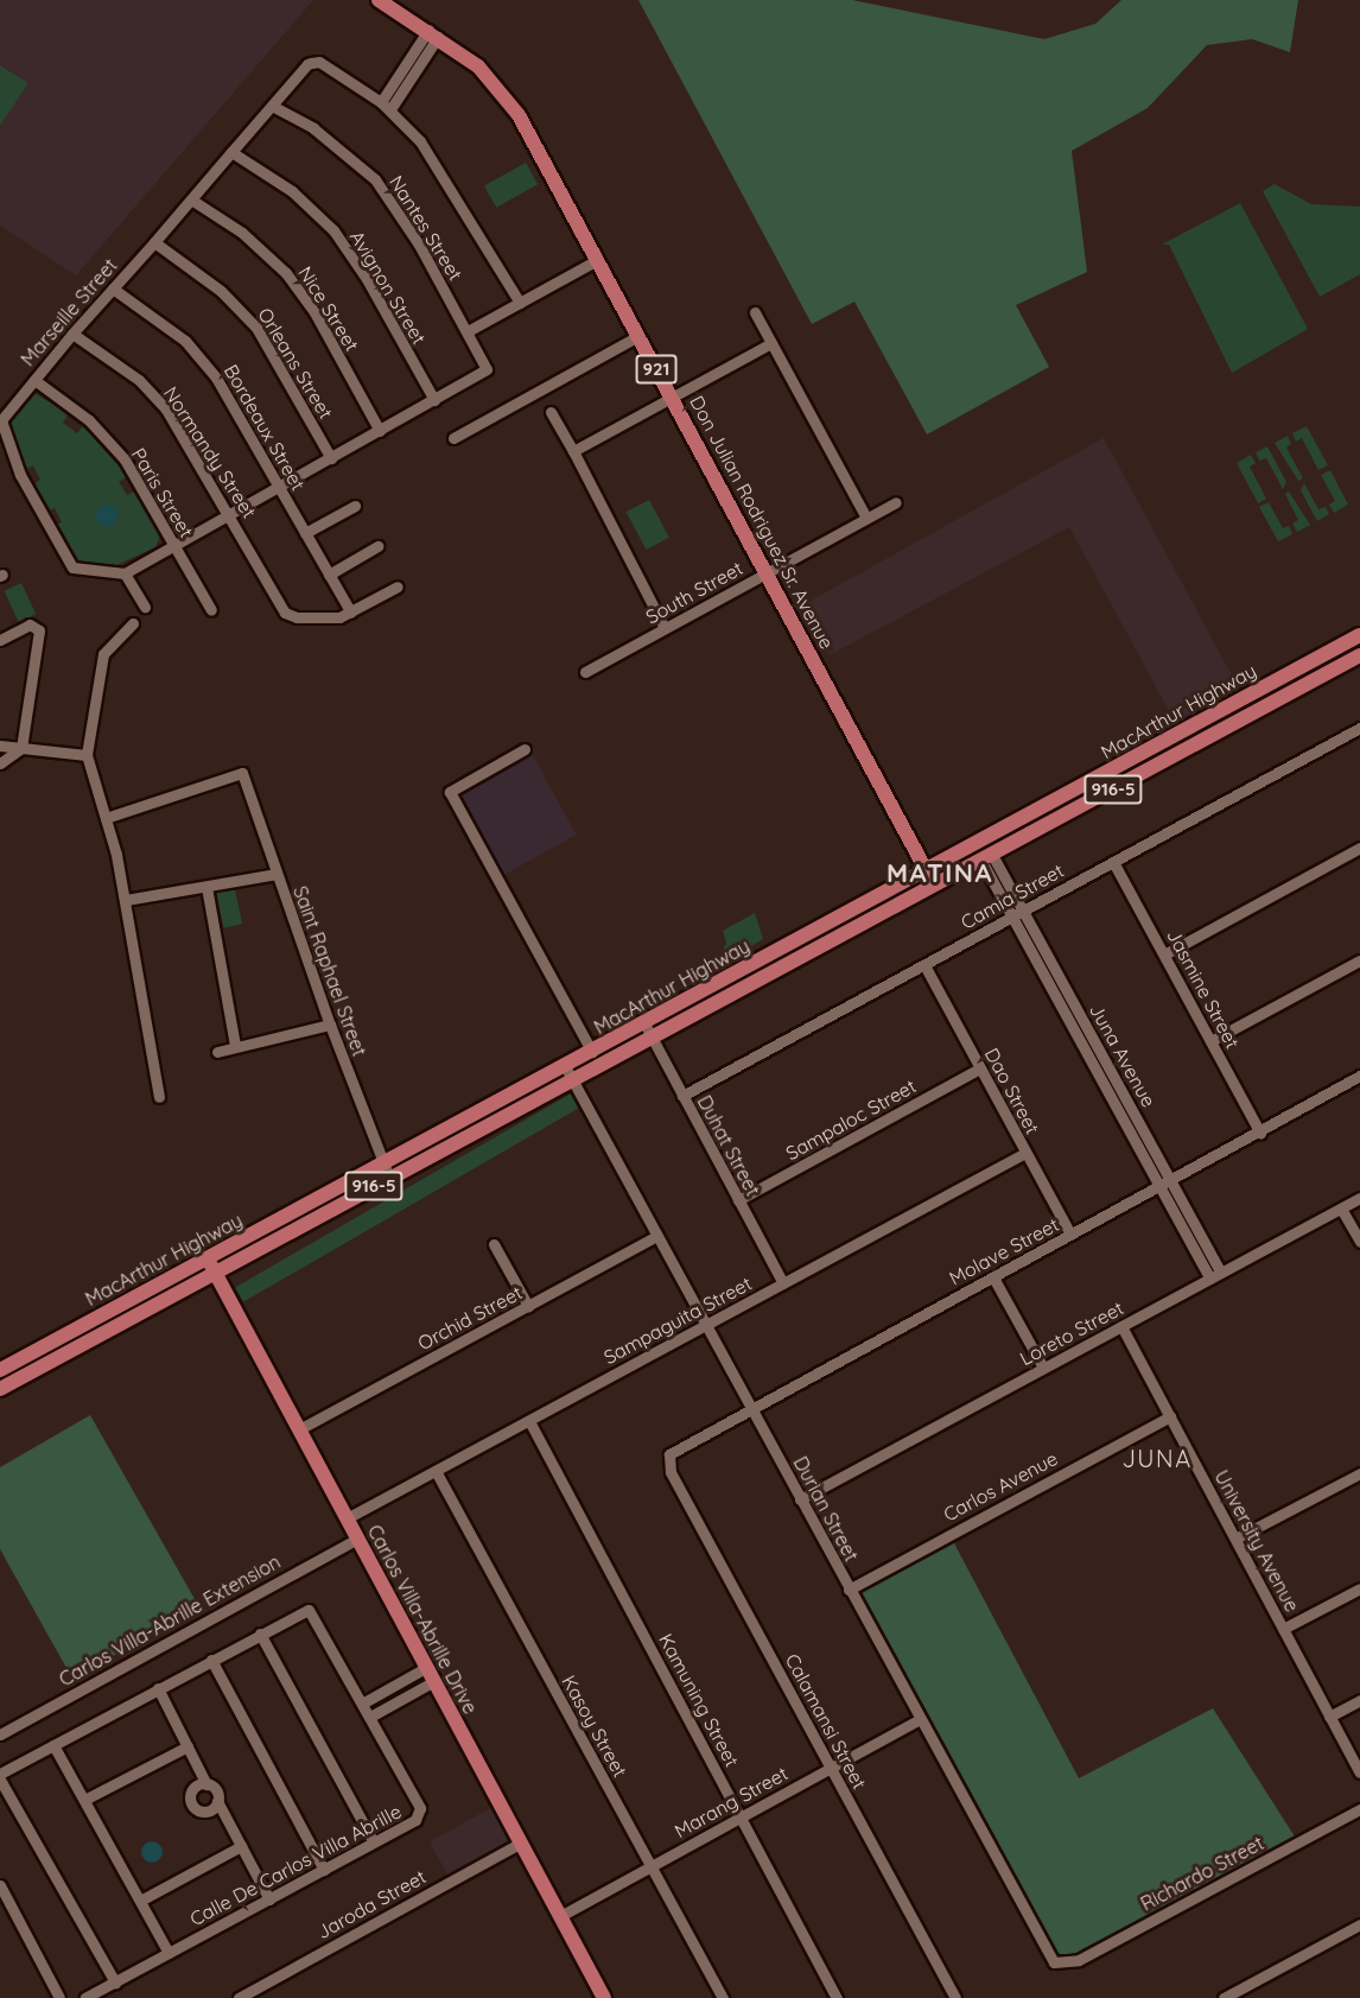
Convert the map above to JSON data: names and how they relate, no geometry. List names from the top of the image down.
{
  "streets": {
    "main road": [
      "921",
      "Don Julian Rodriguez Sr. Avenue",
      "MacArthur Highway",
      "916-5",
      "Carlos Villa-Abrille Drive"
    ],
    "street": [
      "Nantes Street",
      "Avignon Street",
      "Nice Street",
      "Marseille Street",
      "Orleans Street",
      "Bordeaux Street",
      "Normandy Street",
      "Paris Street",
      "South Street",
      "Camia Street",
      "Saint Raphael Street",
      "Jasmine Street",
      "Juna Avenue",
      "Dao Street",
      "Sampaloc Street",
      "Duhat Street",
      "Molave Street",
      "Orchid Street",
      "Sampaguita Street",
      "Loreto Street",
      "Carlos Avenue",
      "Durian Street",
      "University Avenue",
      "Carlos Villa-Abrille Extension",
      "Kamuning Street",
      "Calamansi Street",
      "Kasoy Street",
      "Marang Street",
      "Calle De Carlos Villa Abrille",
      "Richardo Street",
      "Jaroda Street"
    ]
  },
  "crossings": [
    ["Nantes Street", "Avignon Street"],
    ["Nantes Street", "Marseille Street"],
    ["Avignon Street", "Marseille Street"],
    ["Nice Street", "Marseille Street"],
    ["Marseille Street", "Orleans Street"],
    ["Marseille Street", "Bordeaux Street"],
    ["Marseille Street", "Normandy Street"],
    ["Marseille Street", "Paris Street"],
    ["Bordeaux Street", "Normandy Street"],
    ["Don Julian Rodriguez Sr. Avenue", "South Street"],
    ["Don Julian Rodriguez Sr. Avenue", "MacArthur Highway"],
    ["MacArthur Highway", "Saint Raphael Street"],
    ["MacArthur Highway", "Juna Avenue"],
    ["MacArthur Highway", "Duhat Street"],
    ["MacArthur Highway", "Durian Street"],
    ["MacArthur Highway", "Carlos Villa-Abrille Drive"],
    ["Camia Street", "Jasmine Street"],
    ["Camia Street", "Juna Avenue"],
    ["Camia Street", "Dao Street"],
    ["Camia Street", "Duhat Street"],
    ["Jasmine Street", "Molave Street"],
    ["Juna Avenue", "Molave Street"],
    ["Juna Avenue", "Loreto Street"],
    ["Dao Street", "Sampaloc Street"],
    ["Dao Street", "Molave Street"],
    ["Dao Street", "Sampaguita Street"],
    ["Sampaloc Street", "Duhat Street"],
    ["Duhat Street", "Sampaguita Street"],
    ["Molave Street", "Durian Street"],
    ["Molave Street", "Calamansi Street"],
    ["Orchid Street", "Durian Street"],
    ["Orchid Street", "Carlos Villa-Abrille Drive"],
    ["Sampaguita Street", "Durian Street"],
    ["Sampaguita Street", "Carlos Villa-Abrille Drive"],
    ["Sampaguita Street", "Kamuning Street"],
    ["Sampaguita Street", "Kasoy Street"],
    ["Loreto Street", "Durian Street"],
    ["Loreto Street", "University Avenue"],
    ["Carlos Avenue", "Durian Street"],
    ["Carlos Avenue", "University Avenue"],
    ["Durian Street", "Marang Street"],
    ["Durian Street", "Richardo Street"],
    ["Carlos Villa-Abrille Drive", "Carlos Villa-Abrille Extension"],
    ["Carlos Villa-Abrille Drive", "Marang Street"],
    ["Carlos Villa-Abrille Drive", "Jaroda Street"],
    ["Kamuning Street", "Marang Street"],
    ["Calamansi Street", "Marang Street"],
    ["Kasoy Street", "Marang Street"]
  ],
  "districts": ["MATINA", "JUNA"]
}
